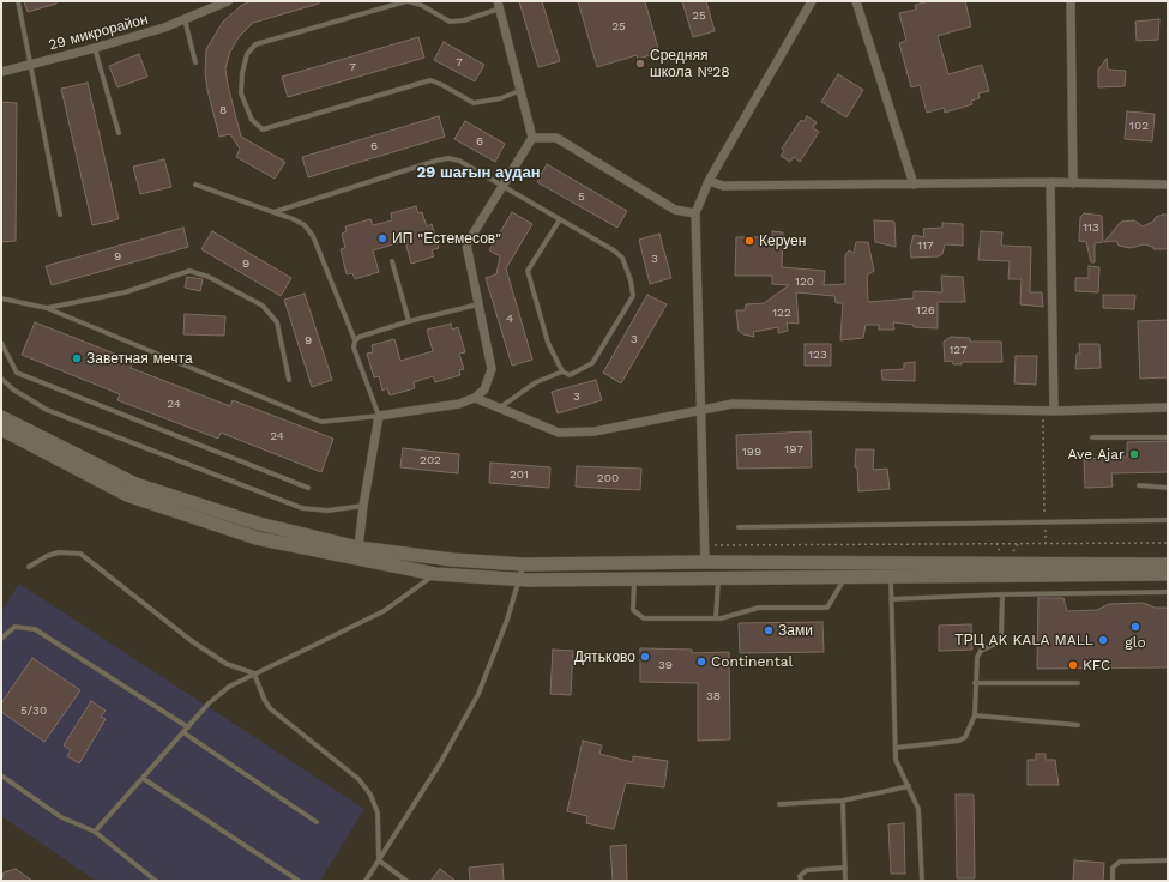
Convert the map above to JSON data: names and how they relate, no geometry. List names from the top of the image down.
{
  "streets": {
    "street": ["29 микрорайон"]
  },
  "districts": ["29 шағын аудан"],
  "places": [
    "Средняя школа №28",
    "ИП \"Естемесов\"",
    "Керуен",
    "Заветная мечта",
    "Ave Ajar",
    "glo",
    "Зами",
    "ТРЦ AK KALA MALL",
    "Дятьково",
    "Continental",
    "KFC"
  ],
  "house_numbers": [
    "25",
    "25",
    "7",
    "7",
    "8",
    "102",
    "6",
    "6",
    "5",
    "113",
    "117",
    "9",
    "3",
    "9",
    "120",
    "126",
    "122",
    "4",
    "3",
    "9",
    "127",
    "123",
    "3",
    "24",
    "24",
    "197",
    "199",
    "202",
    "201",
    "200",
    "39",
    "38",
    "5/30"
  ]
}
